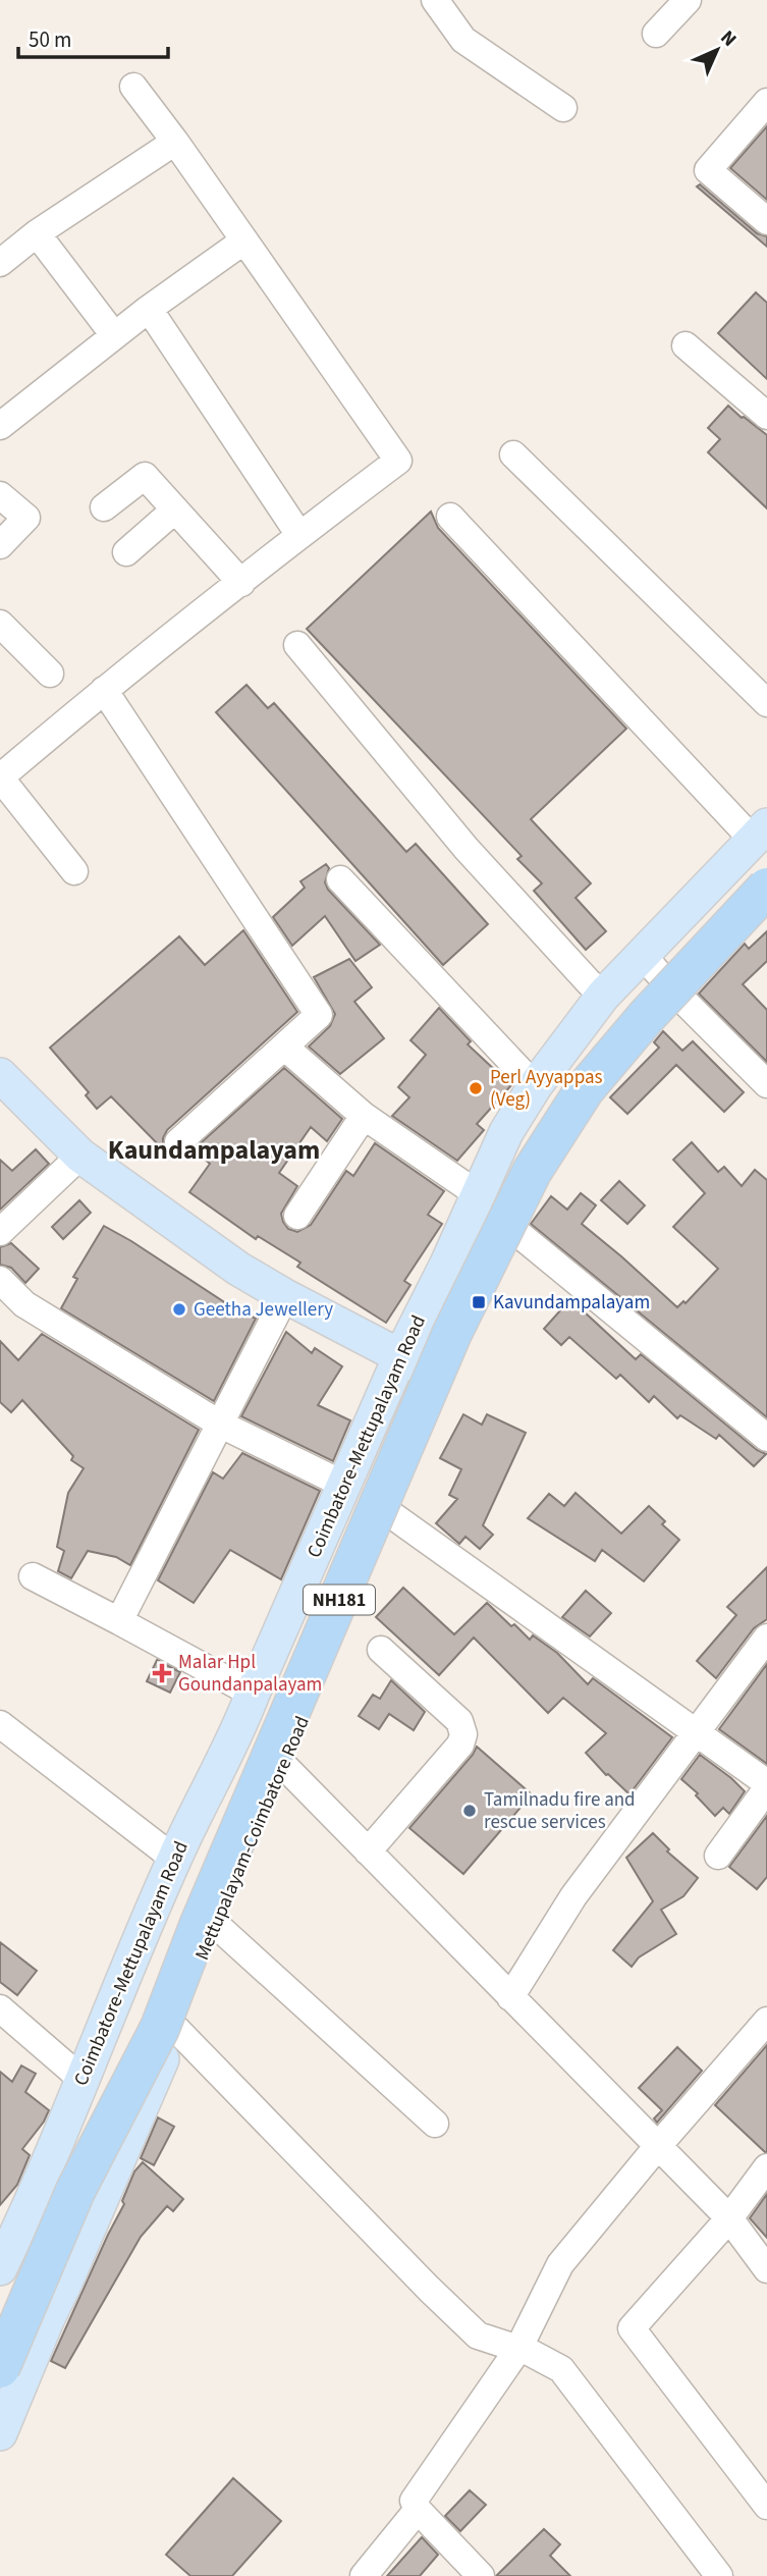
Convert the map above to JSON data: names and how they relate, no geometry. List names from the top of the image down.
{
  "streets": {
    "highway": ["NH181"],
    "main road": ["Coimbatore-Mettupalayam Road", "Mettupalayam-Coimbatore Road"]
  },
  "crossings": [
    ["Coimbatore-Mettupalayam Road", "NH181"]
  ],
  "districts": ["Kaundampalayam"],
  "places": {
    "other": ["Perl Ayyappas (Veg)", "Geetha Jewellery", "Tamilnadu fire and rescue services"],
    "transit": ["Kavundampalayam"],
    "health": ["Malar Hpl Goundanpalayam"]
  },
  "scale_bar": "50 m",
  "north": "top right"
}
